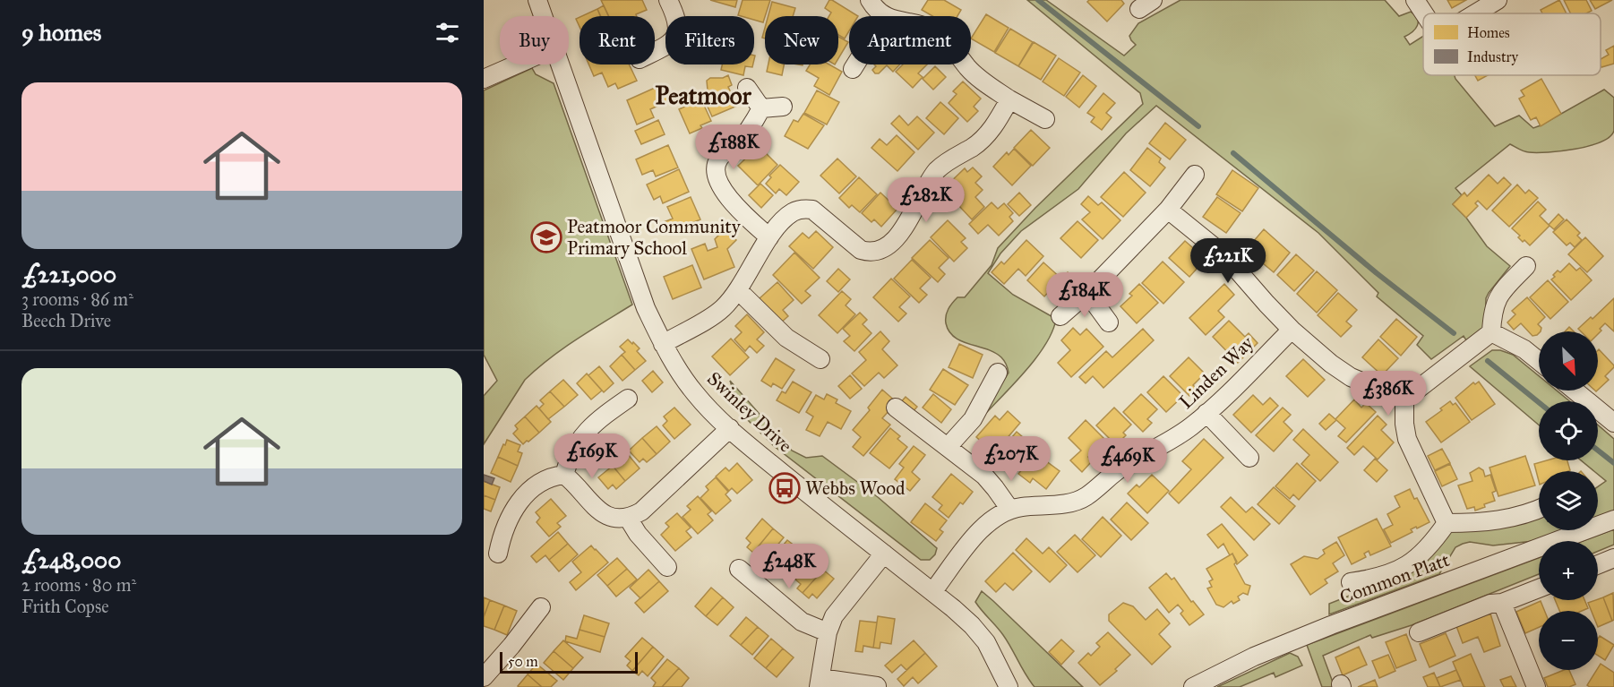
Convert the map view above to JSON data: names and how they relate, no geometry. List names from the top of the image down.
{
  "streets": {
    "street": ["Linden Way", "Swinley Drive", "Common Platt"]
  },
  "crossings": [
    ["Linden Way", "Swinley Drive"]
  ],
  "districts": ["Peatmoor"],
  "places": {
    "school or university": ["Peatmoor Community Primary School"],
    "bus stop": ["Webbs Wood"]
  },
  "legend": ["Homes", "Industry"],
  "scale_bar": "50 m",
  "north": "bottom right",
  "page": {
    "heading": "9 homes",
    "chip": [
      "Buy",
      "Rent",
      "Filters",
      "New",
      "Apartment"
    ],
    "list": [
      {
        "name": "£221,000",
        "note": "3 rooms · 86 m² · Beech Drive"
      },
      {
        "name": "£248,000",
        "note": "2 rooms · 80 m² · Frith Copse"
      }
    ],
    "price": [
      "£188K",
      "£282K",
      "£221K",
      "£184K",
      "£386K",
      "£169K",
      "£207K",
      "£469K",
      "£248K"
    ],
    "map_buttons": ["+", "−"],
    "scale": "50 m"
  }
}
